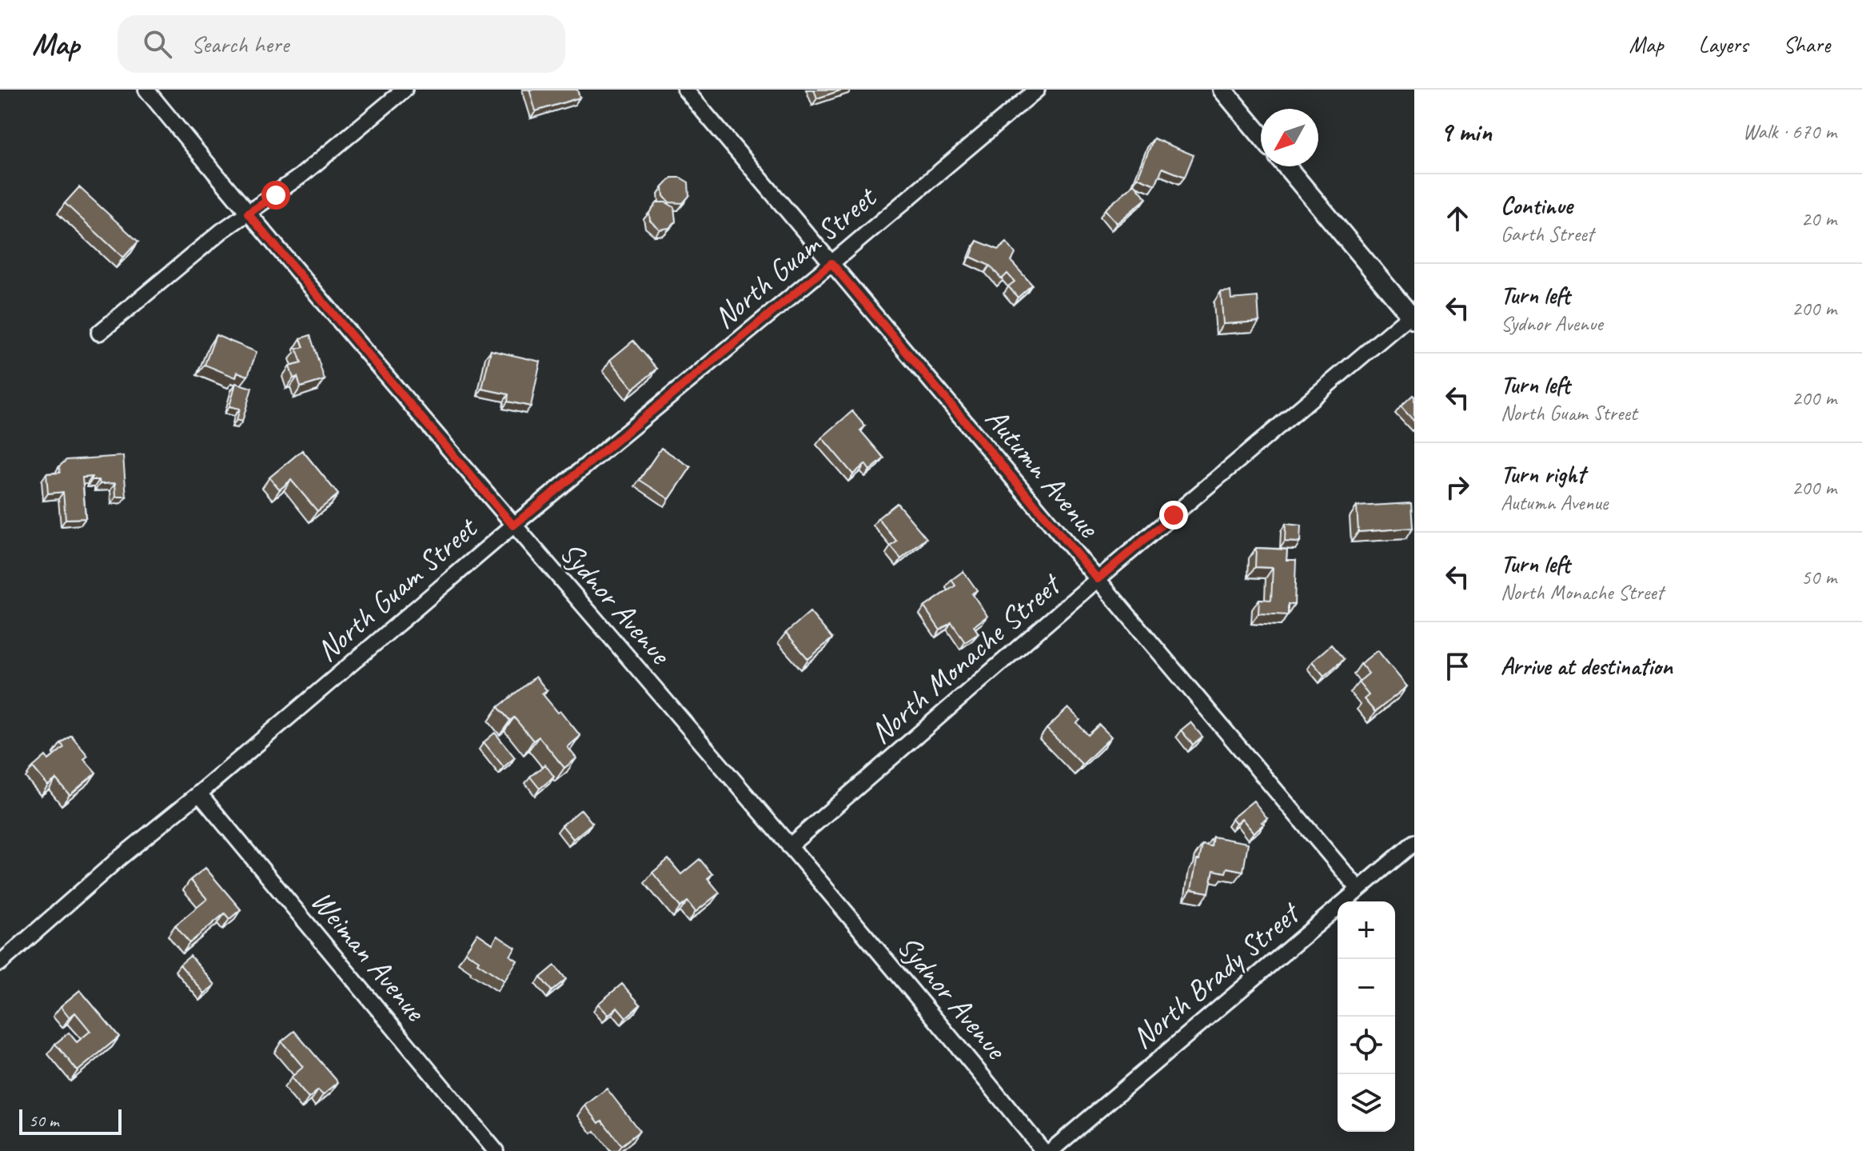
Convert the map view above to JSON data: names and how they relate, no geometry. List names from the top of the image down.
{
  "streets": {
    "street": [
      "North Guam Street",
      "Autumn Avenue",
      "Sydnor Avenue",
      "North Monache Street",
      "Weiman Avenue",
      "North Brady Street"
    ]
  },
  "crossings": [
    ["North Guam Street", "Autumn Avenue"],
    ["North Guam Street", "Sydnor Avenue"],
    ["North Guam Street", "Weiman Avenue"],
    ["Autumn Avenue", "North Monache Street"],
    ["Autumn Avenue", "North Brady Street"],
    ["Sydnor Avenue", "North Monache Street"]
  ],
  "scale_bar": "50 m",
  "north": "bottom left",
  "page": {
    "header": "Map",
    "search": "Search here",
    "nav": ["Map", "Layers", "Share"],
    "heading": ["9 min", "Walk · 670 m"],
    "list": [
      ["Continue", "Garth Street", "20 m"],
      ["Turn left", "Sydnor Avenue", "200 m"],
      ["Turn left", "North Guam Street", "200 m"],
      ["Turn right", "Autumn Avenue", "200 m"],
      ["Turn left", "North Monache Street", "50 m"],
      "Arrive at destination"
    ],
    "map_buttons": ["+", "−"],
    "scale": "50 m"
  }
}
